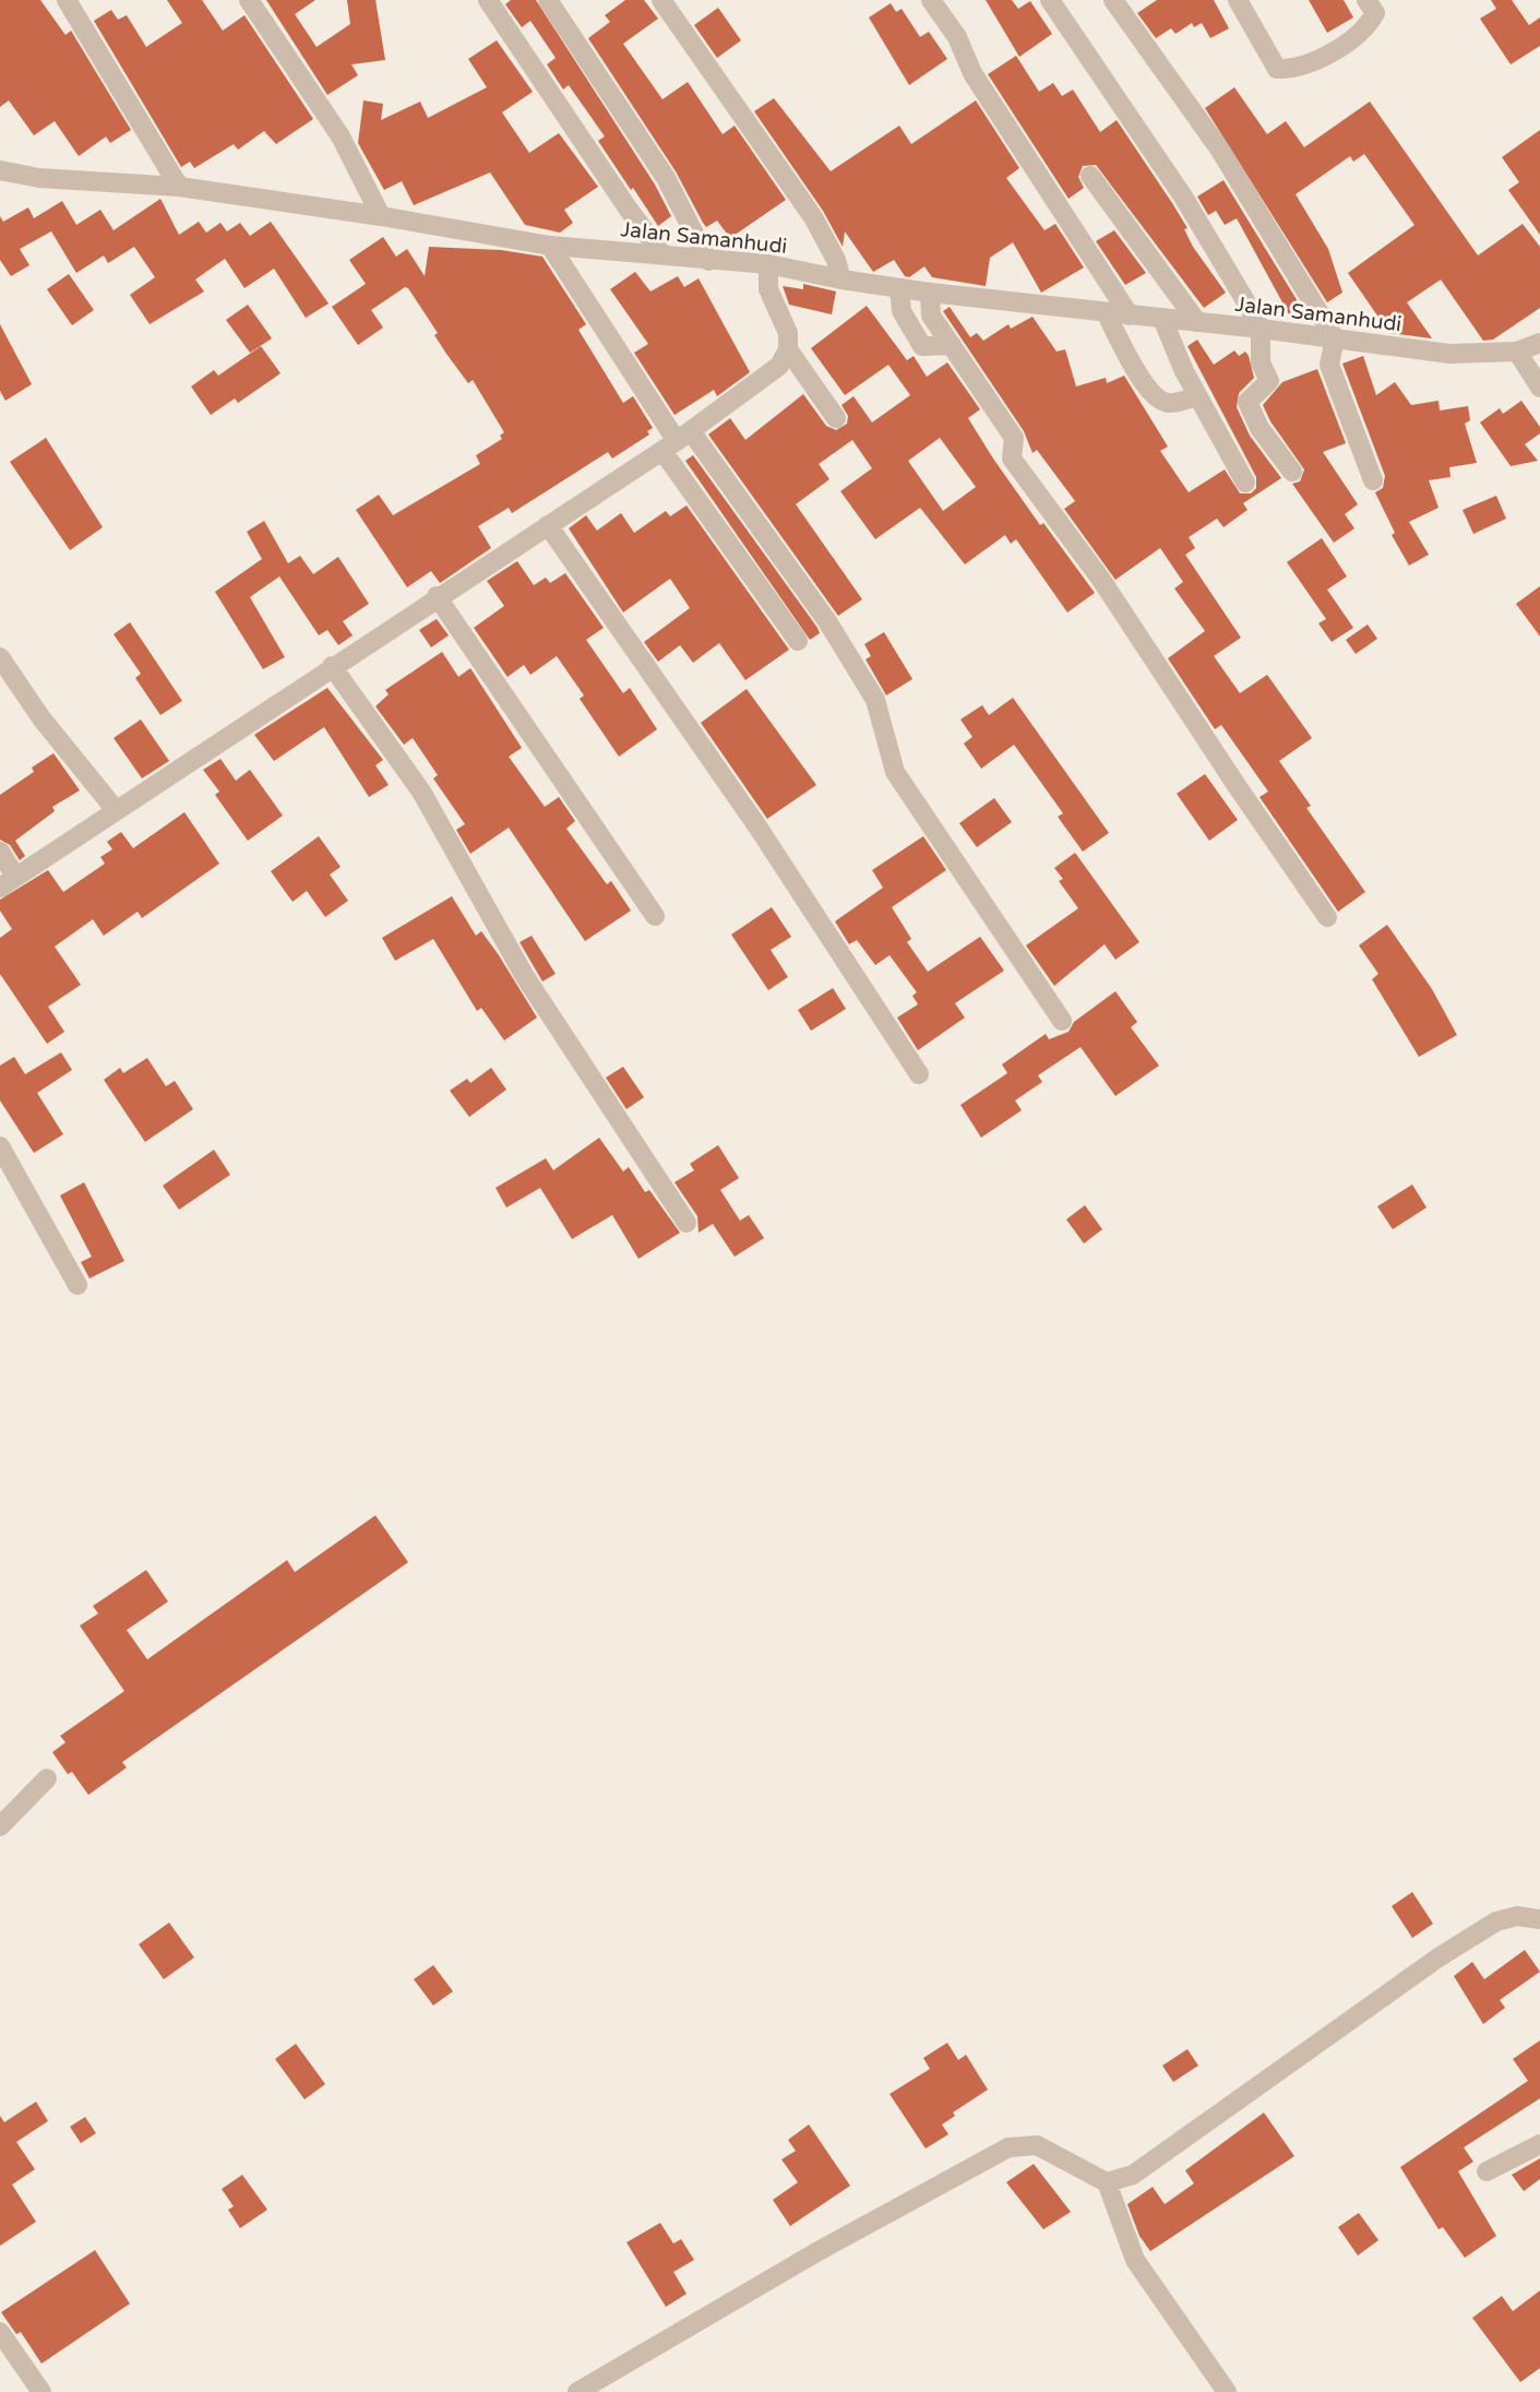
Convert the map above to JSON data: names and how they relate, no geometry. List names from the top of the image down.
{
  "streets": {
    "street": ["Jalan Samanhudi"]
  }
}
